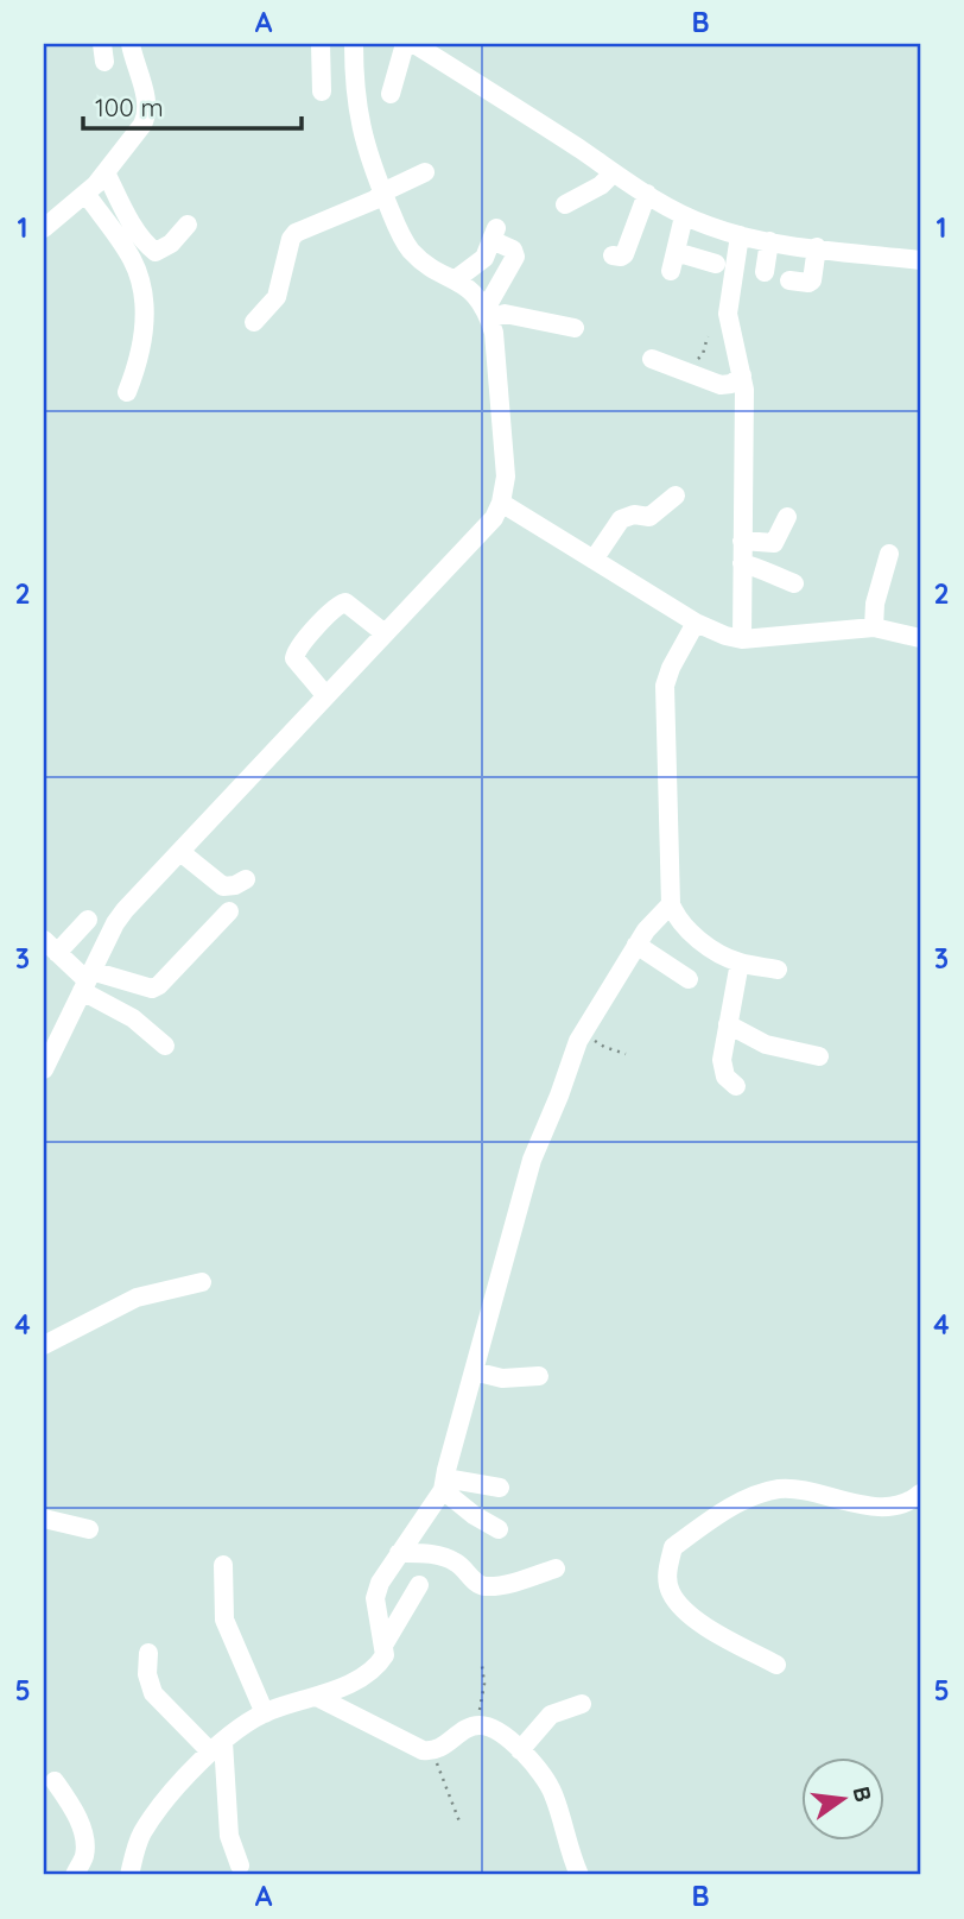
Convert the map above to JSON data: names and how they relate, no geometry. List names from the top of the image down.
{
  "scale_bar": "100 m",
  "north": "right",
  "grid": {
    "columns": ["A", "B"],
    "rows": [
      "1",
      "2",
      "3",
      "4",
      "5"
    ]
  }
}
